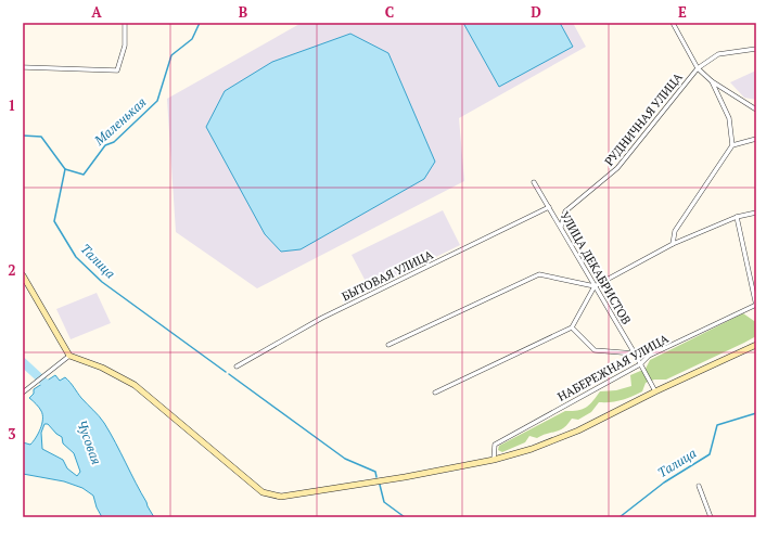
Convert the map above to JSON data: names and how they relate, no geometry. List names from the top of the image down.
{
  "streets": {
    "street": [
      "РУДНИЧНАЯ УЛИЦА",
      "УЛИЦА ДЕКАБРИСТОВ",
      "БЫТОВАЯ УЛИЦА",
      "НАБЕРЕЖНАЯ УЛИЦА"
    ]
  },
  "crossings": [
    ["РУДНИЧНАЯ УЛИЦА", "УЛИЦА ДЕКАБРИСТОВ"],
    ["УЛИЦА ДЕКАБРИСТОВ", "БЫТОВАЯ УЛИЦА"],
    ["УЛИЦА ДЕКАБРИСТОВ", "НАБЕРЕЖНАЯ УЛИЦА"]
  ],
  "water": ["Маленькая", "Талица", "Чусовая"],
  "grid": {
    "columns": [
      "A",
      "B",
      "C",
      "D",
      "E"
    ],
    "rows": ["1", "2", "3"]
  }
}
